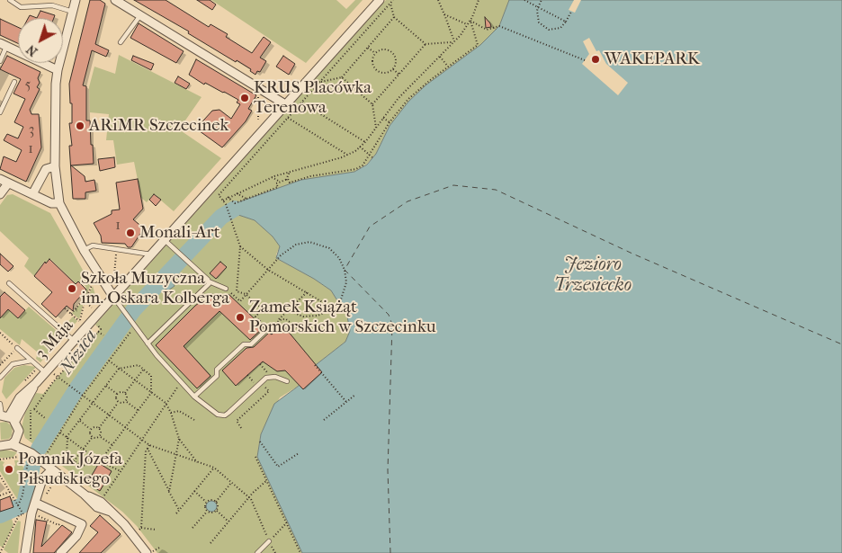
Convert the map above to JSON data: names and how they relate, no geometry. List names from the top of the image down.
{
  "streets": {
    "street": ["3 Maja"]
  },
  "water": ["Jezioro Trzesiecko", "Nizica"],
  "places": [
    "WAKEPARK",
    "KRUS Placówka Terenowa",
    "ARiMR Szczecinek",
    "Monali-Art",
    "Szkoła Muzyczna im. Oskara Kolberga",
    "Zamek Książąt Pomorskich w Szczecinku",
    "Pomnik Józefa Piłsudskiego"
  ],
  "house_numbers": [
    "5",
    "3",
    "1",
    "1"
  ],
  "north": "bottom left"
}
